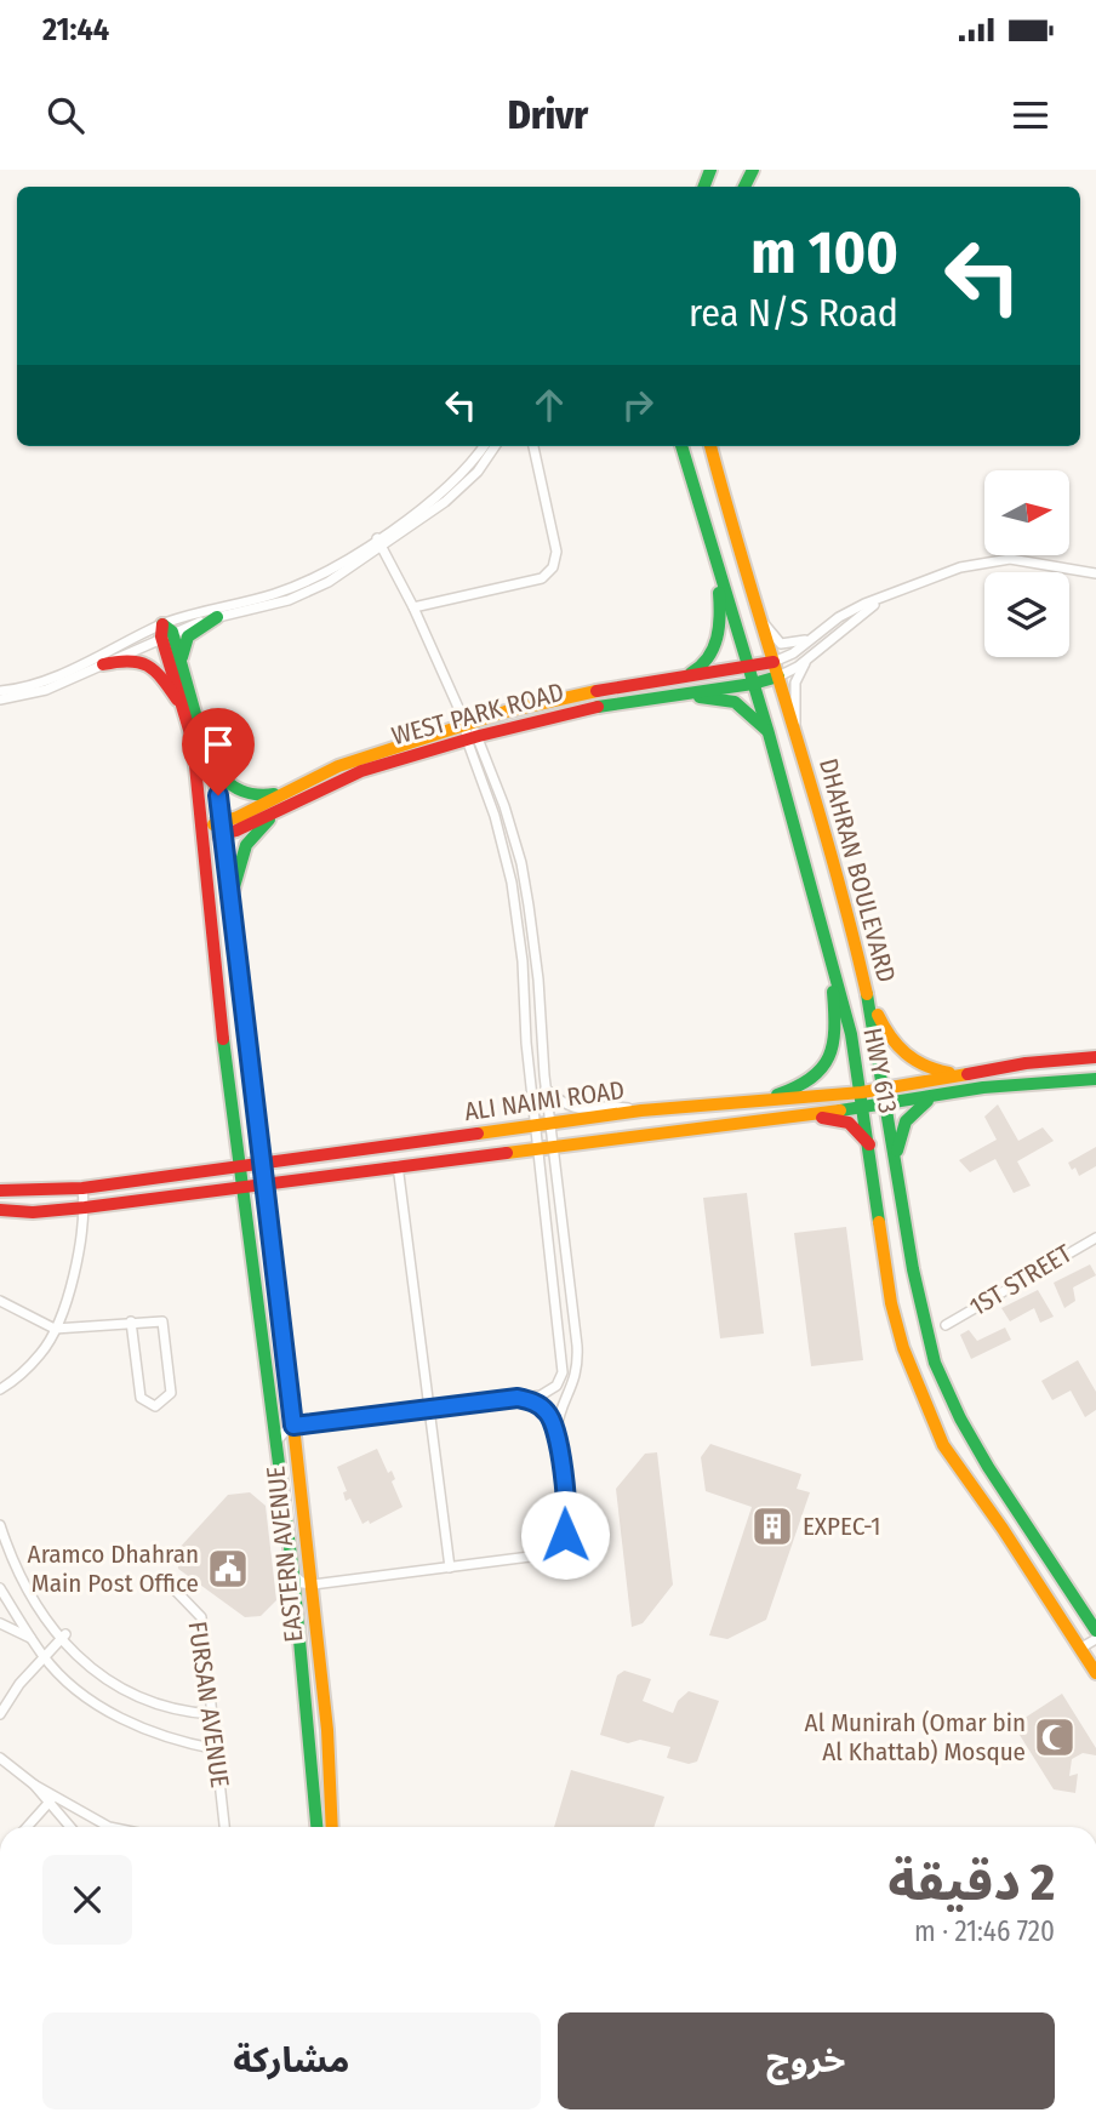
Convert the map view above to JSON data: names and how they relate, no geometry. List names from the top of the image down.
{
  "streets": {
    "main road": [
      "WEST PARK ROAD",
      "DHAHRAN BOULEVARD",
      "HWY 613",
      "ALI NAIMI ROAD",
      "EASTERN AVENUE"
    ],
    "street": ["1ST STREET", "FURSAN AVENUE"]
  },
  "crossings": [
    ["WEST PARK ROAD", "DHAHRAN BOULEVARD"],
    ["WEST PARK ROAD", "HWY 613"],
    ["WEST PARK ROAD", "EASTERN AVENUE"],
    ["DHAHRAN BOULEVARD", "ALI NAIMI ROAD"],
    ["HWY 613", "ALI NAIMI ROAD"],
    ["ALI NAIMI ROAD", "EASTERN AVENUE"]
  ],
  "places": {
    "building": ["EXPEC-1"],
    "public building": ["Aramco Dhahran Main Post Office"],
    "mosque": ["Al Munirah (Omar bin Al Khattab) Mosque"]
  },
  "north": "right",
  "page": {
    "status": "21:44",
    "header": "Drivr",
    "turn": ["100 m", "rea N/S Road"],
    "heading": ["2 دقيقة", "720 m · 21:46"],
    "buttons": ["خروج", "مشاركة"]
  }
}
